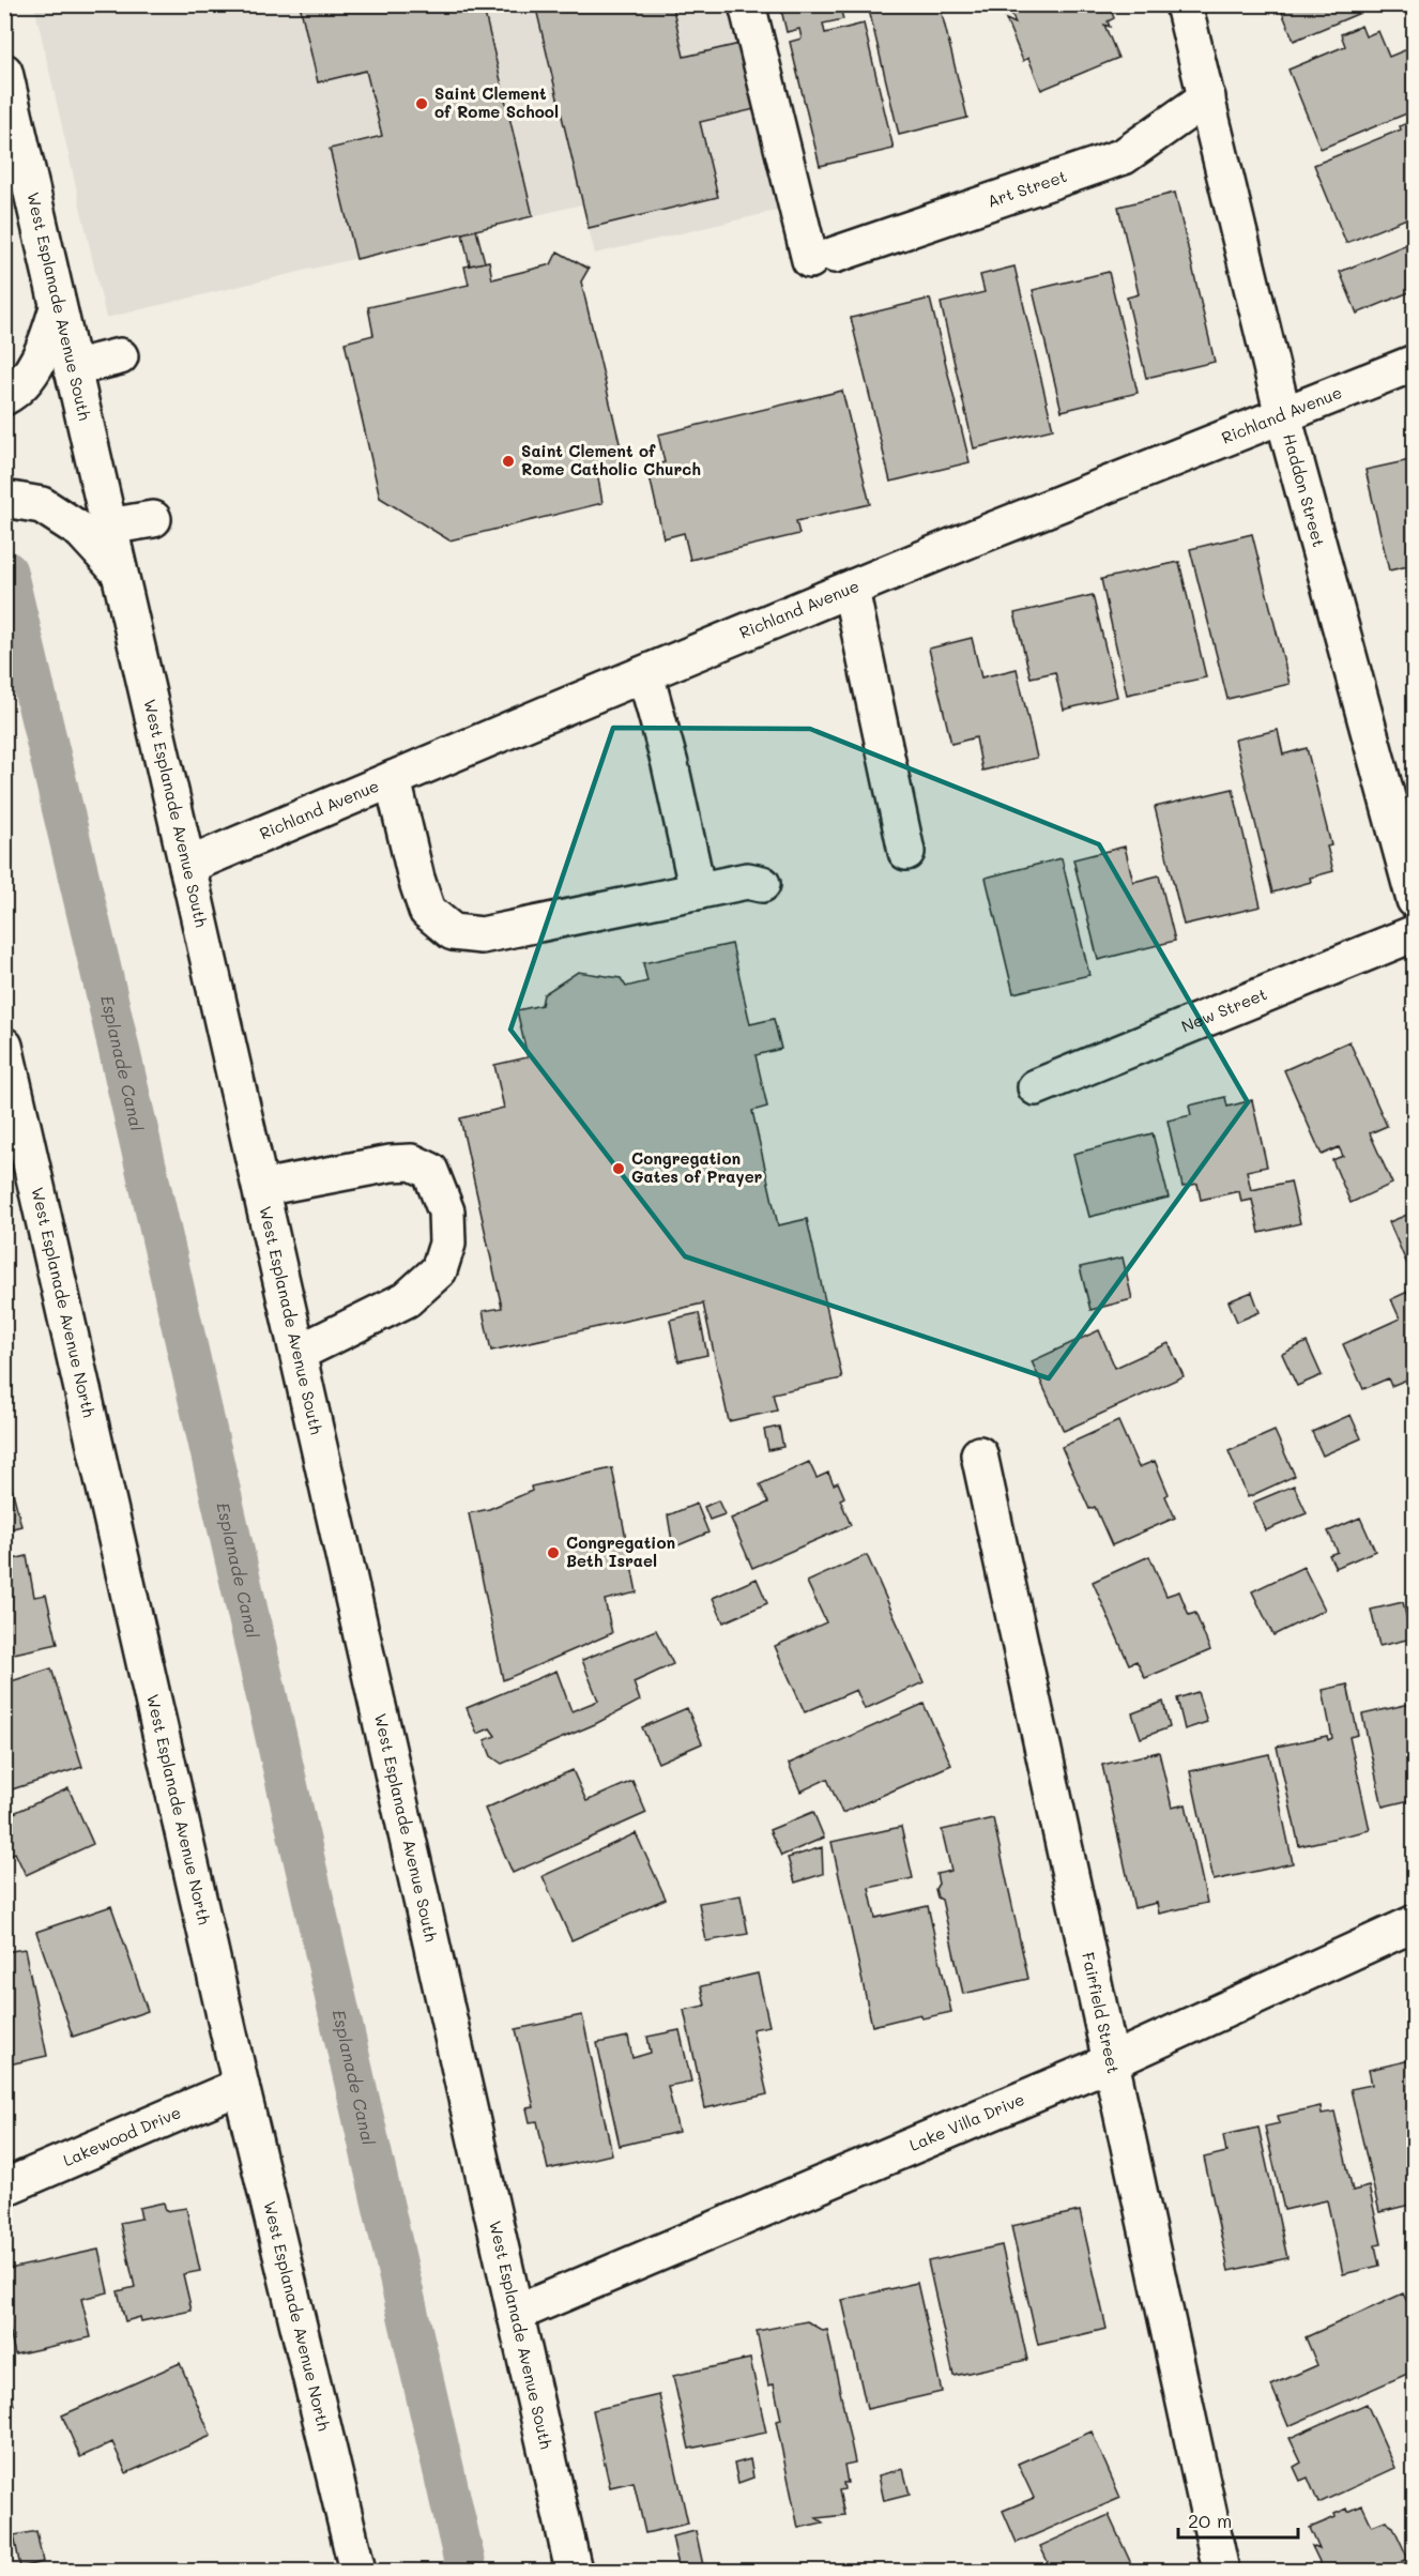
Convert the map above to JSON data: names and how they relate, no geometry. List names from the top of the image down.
{
  "streets": {
    "street": [
      "Art Street",
      "West Esplanade Avenue South",
      "Richland Avenue",
      "Haddon Street",
      "New Street",
      "West Esplanade Avenue North",
      "Fairfield Street",
      "Lake Villa Drive",
      "Lakewood Drive"
    ]
  },
  "crossings": [
    ["Art Street", "Haddon Street"],
    ["West Esplanade Avenue South", "Richland Avenue"],
    ["West Esplanade Avenue South", "Lake Villa Drive"],
    ["Richland Avenue", "Haddon Street"],
    ["West Esplanade Avenue North", "Lakewood Drive"],
    ["Fairfield Street", "Lake Villa Drive"]
  ],
  "water": ["Esplanade Canal"],
  "places": [
    "Saint Clement of Rome School",
    "Saint Clement of Rome Catholic Church",
    "Congregation Gates of Prayer",
    "Congregation Beth Israel"
  ],
  "scale_bar": "20 m"
}
